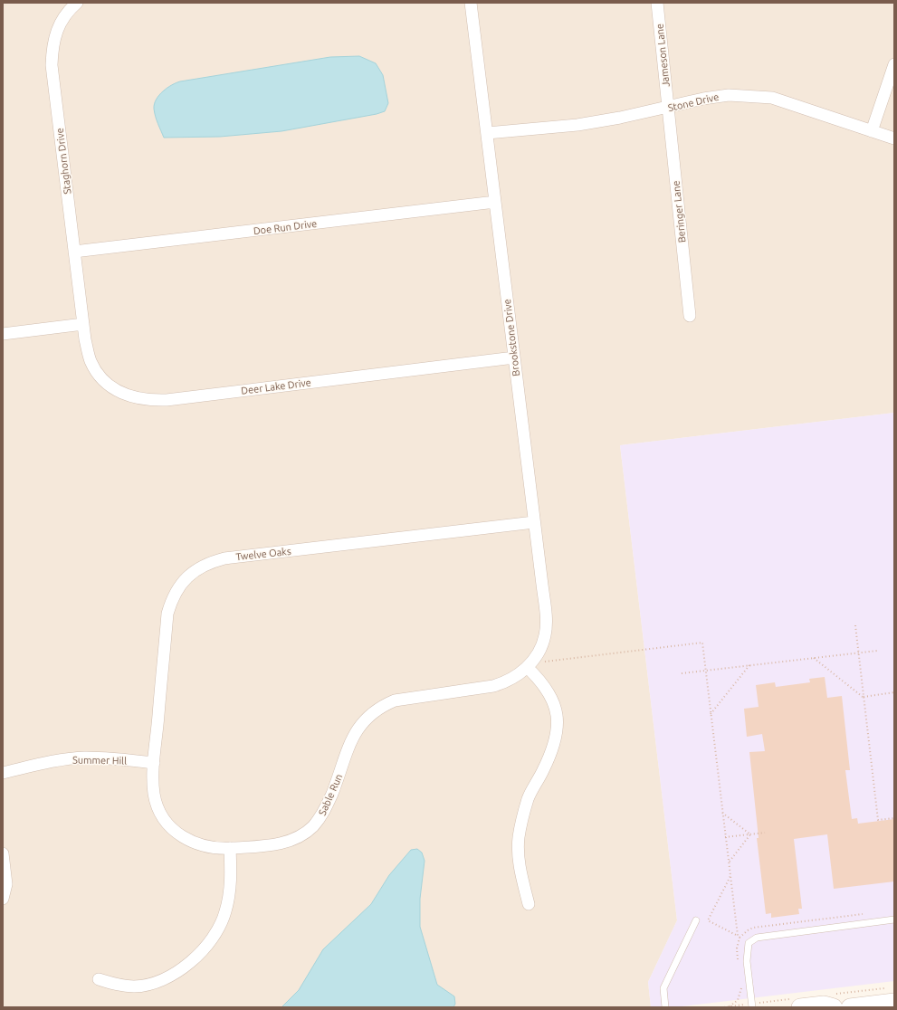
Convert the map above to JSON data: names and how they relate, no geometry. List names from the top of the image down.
{
  "streets": {
    "street": [
      "Jameson Lane",
      "Stone Drive",
      "Staghorn Drive",
      "Beringer Lane",
      "Doe Run Drive",
      "Brookstone Drive",
      "Deer Lake Drive",
      "Twelve Oaks",
      "Summer Hill",
      "Sable Run"
    ]
  },
  "crossings": [
    ["Jameson Lane", "Stone Drive"],
    ["Jameson Lane", "Beringer Lane"],
    ["Stone Drive", "Beringer Lane"],
    ["Stone Drive", "Brookstone Drive"],
    ["Staghorn Drive", "Doe Run Drive"],
    ["Staghorn Drive", "Deer Lake Drive"],
    ["Doe Run Drive", "Brookstone Drive"],
    ["Brookstone Drive", "Deer Lake Drive"],
    ["Brookstone Drive", "Twelve Oaks"],
    ["Brookstone Drive", "Sable Run"],
    ["Twelve Oaks", "Summer Hill"],
    ["Twelve Oaks", "Sable Run"],
    ["Summer Hill", "Sable Run"]
  ]
}
